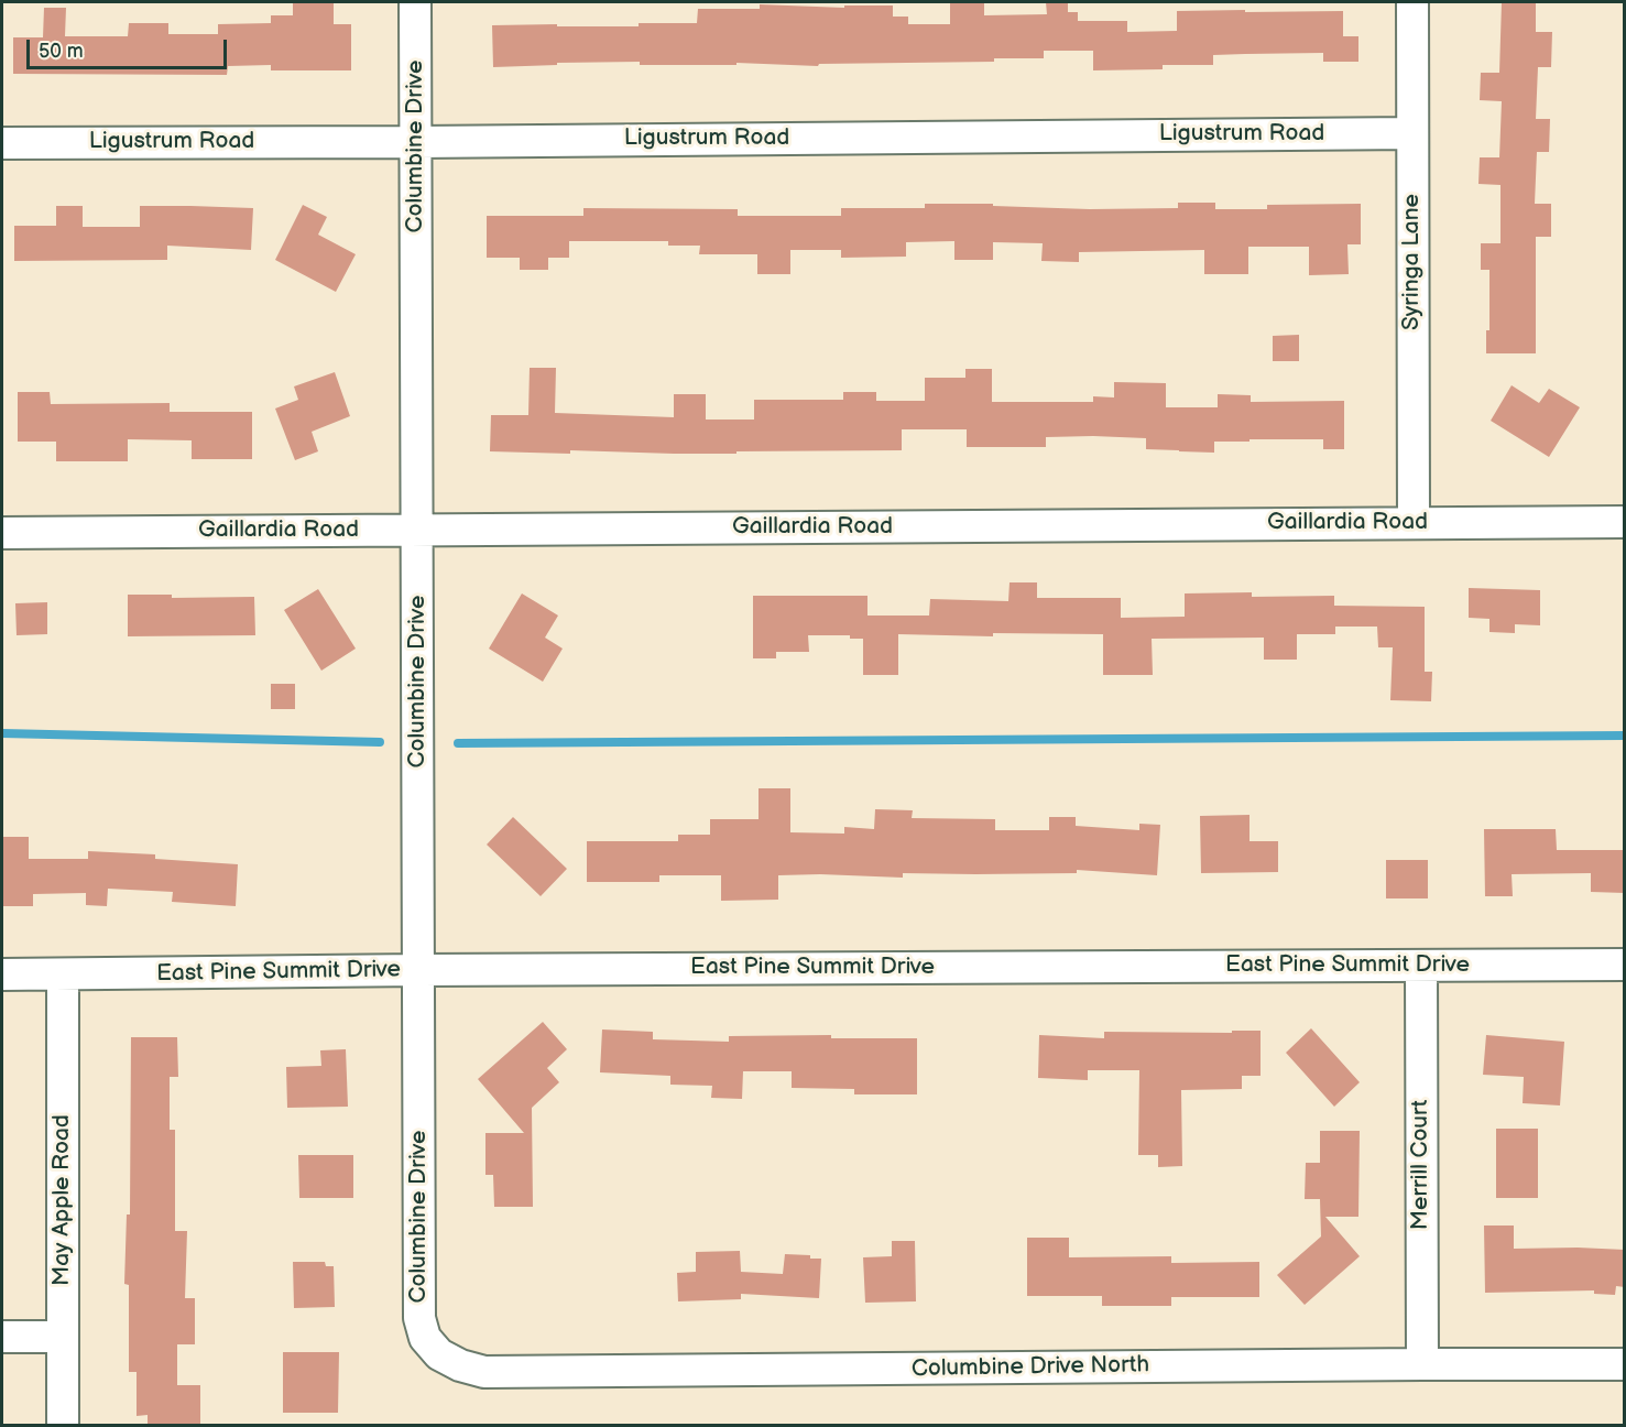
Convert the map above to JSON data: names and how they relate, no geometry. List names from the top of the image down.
{
  "streets": {
    "street": [
      "Ligustrum Road",
      "Columbine Drive",
      "Syringa Lane",
      "Gaillardia Road",
      "East Pine Summit Drive",
      "Merrill Court",
      "May Apple Road",
      "Columbine Drive North"
    ]
  },
  "crossings": [
    ["Ligustrum Road", "Columbine Drive"],
    ["Ligustrum Road", "Syringa Lane"],
    ["Columbine Drive", "Gaillardia Road"],
    ["Columbine Drive", "East Pine Summit Drive"],
    ["Columbine Drive", "Columbine Drive North"],
    ["Syringa Lane", "Gaillardia Road"],
    ["East Pine Summit Drive", "Merrill Court"],
    ["East Pine Summit Drive", "May Apple Road"],
    ["Merrill Court", "Columbine Drive North"]
  ],
  "scale_bar": "50 m"
}
